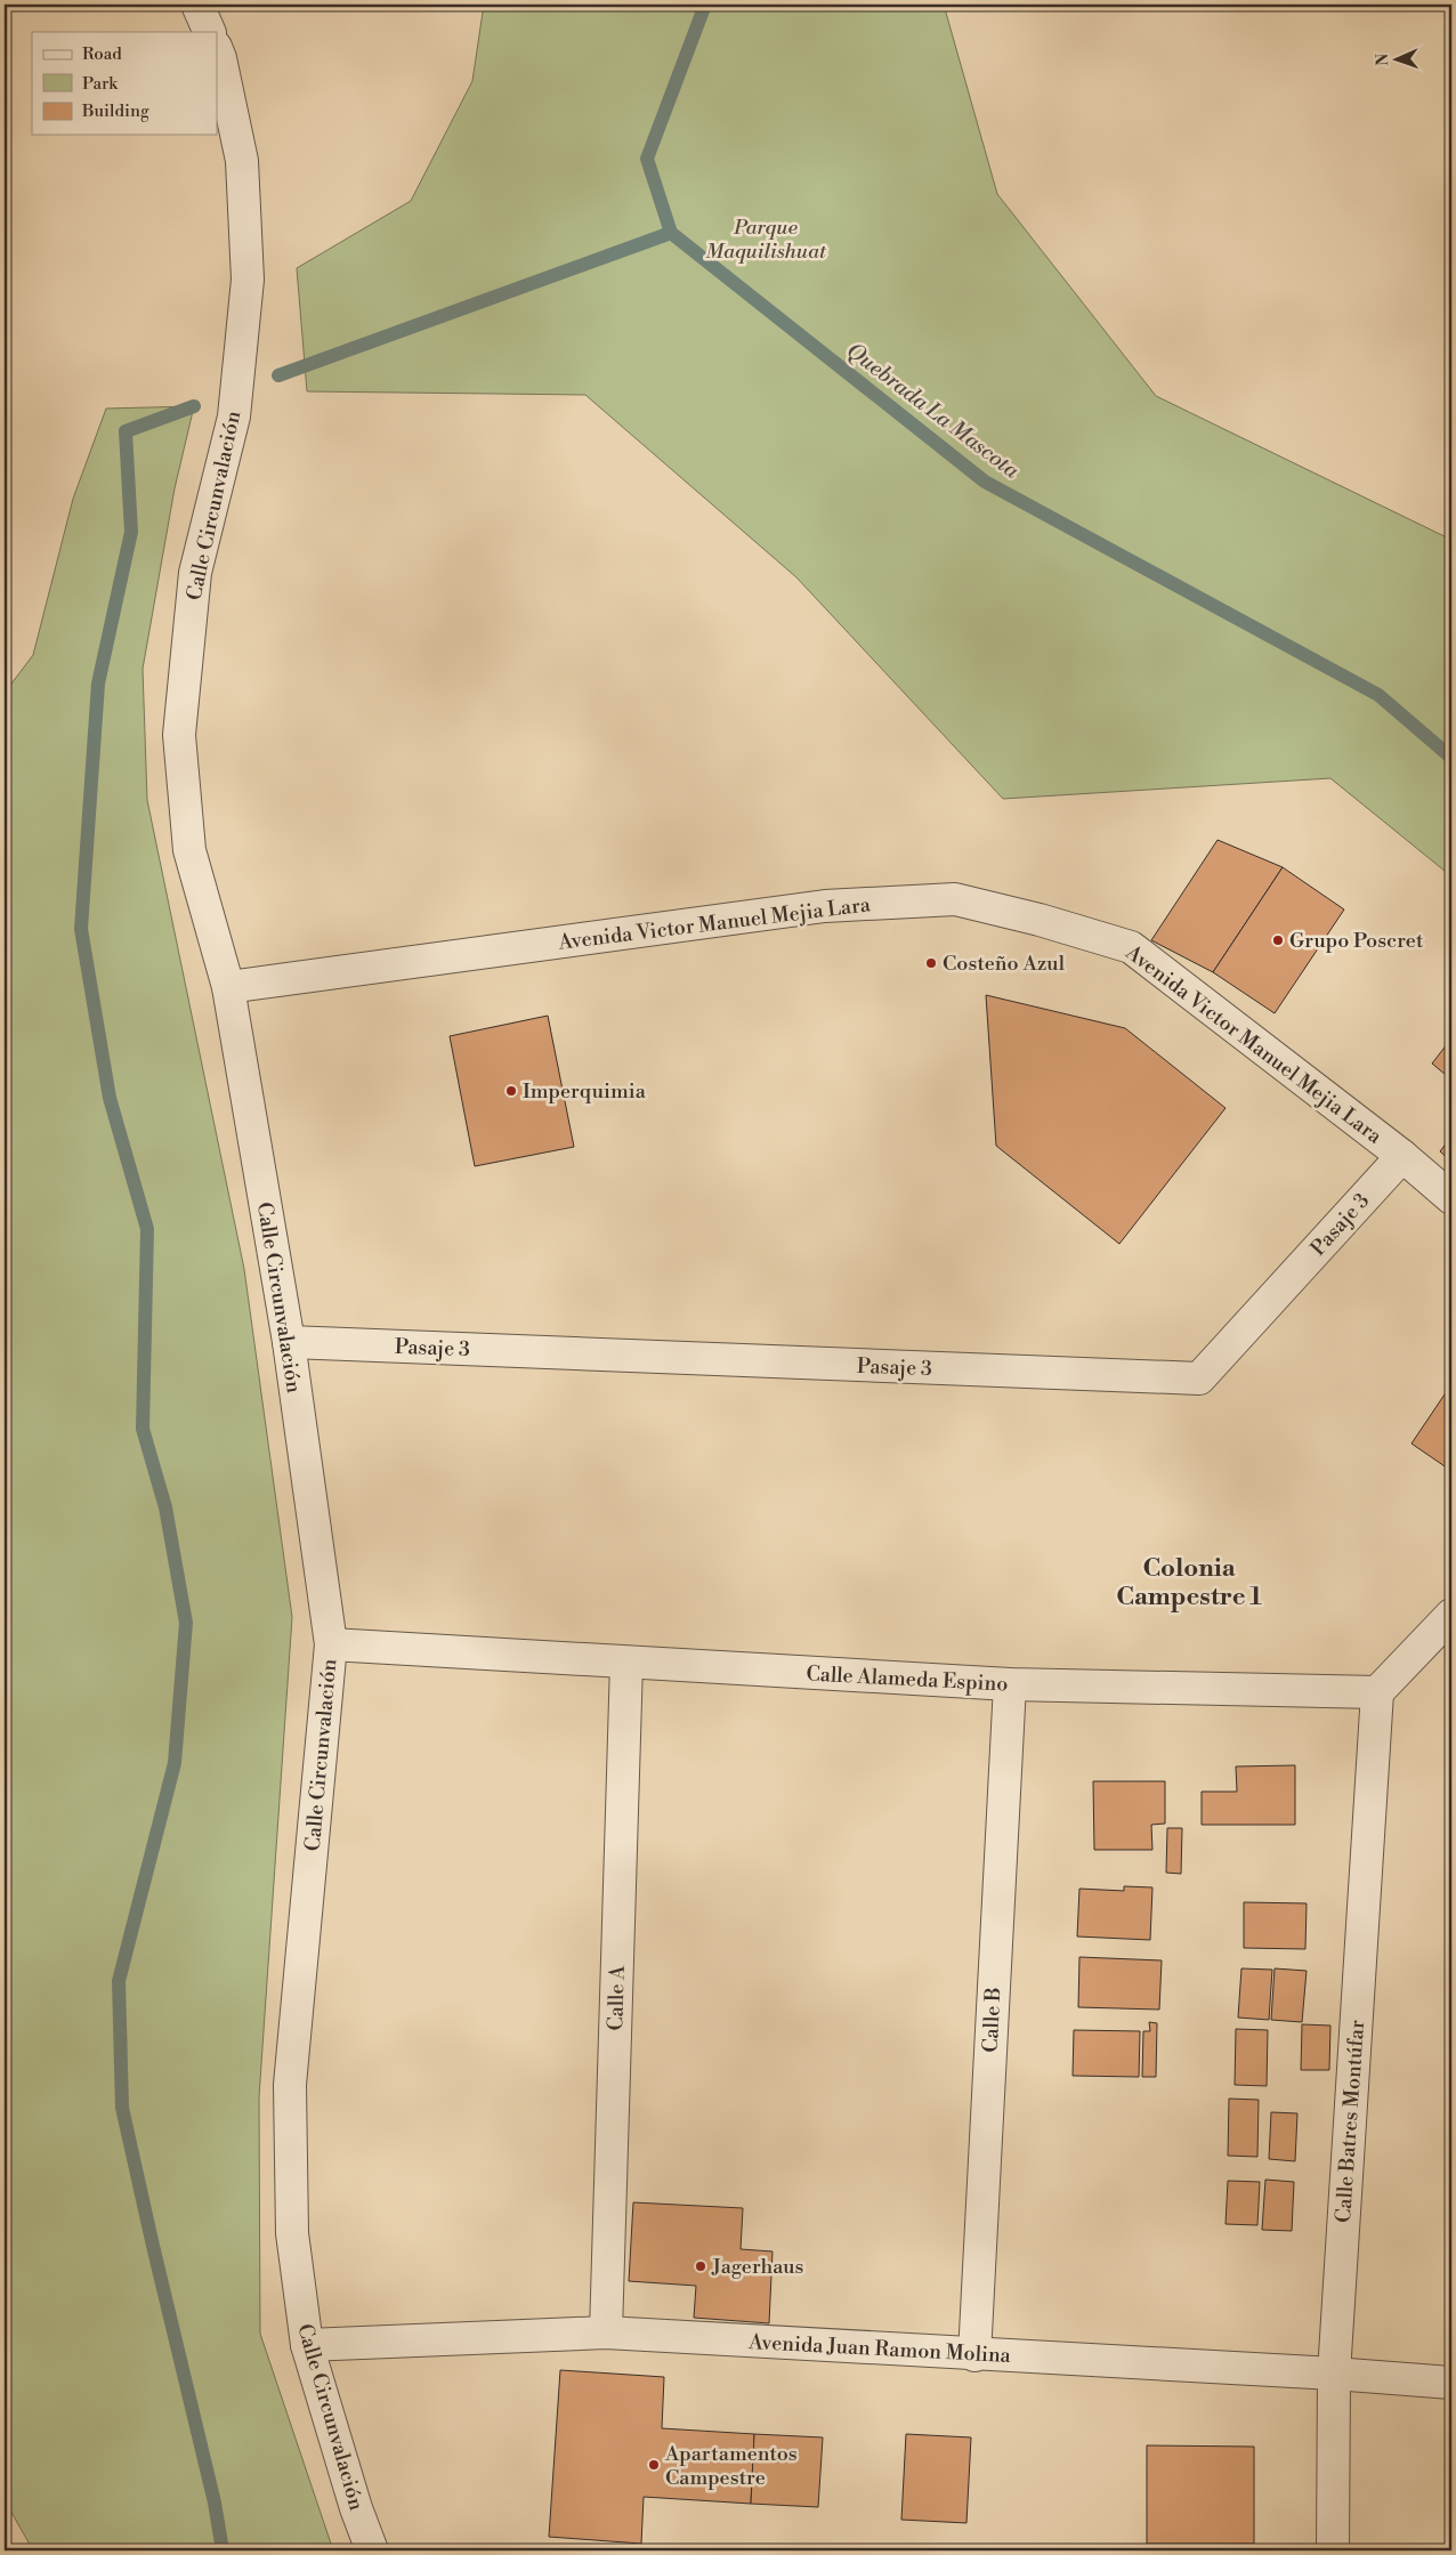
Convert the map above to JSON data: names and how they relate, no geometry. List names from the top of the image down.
{
  "streets": {
    "street": [
      "Calle Circunvalación",
      "Avenida Victor Manuel Mejia Lara",
      "Pasaje 3",
      "Calle Alameda Espino",
      "Calle A",
      "Calle B",
      "Calle Batres Montúfar",
      "Avenida Juan Ramon Molina"
    ]
  },
  "crossings": [
    ["Calle Circunvalación", "Avenida Victor Manuel Mejia Lara"],
    ["Calle Circunvalación", "Pasaje 3"],
    ["Calle Circunvalación", "Calle Alameda Espino"],
    ["Calle Circunvalación", "Avenida Juan Ramon Molina"],
    ["Avenida Victor Manuel Mejia Lara", "Pasaje 3"],
    ["Calle Alameda Espino", "Calle A"],
    ["Calle Alameda Espino", "Calle B"],
    ["Calle Alameda Espino", "Calle Batres Montúfar"],
    ["Calle A", "Avenida Juan Ramon Molina"],
    ["Calle B", "Avenida Juan Ramon Molina"],
    ["Calle Batres Montúfar", "Avenida Juan Ramon Molina"]
  ],
  "districts": ["Colonia Campestre 1"],
  "water": ["Quebrada La Mascota"],
  "parks": ["Parque Maquilishuat"],
  "places": [
    "Grupo Poscret",
    "Costeño Azul",
    "Imperquimia",
    "Jagerhaus",
    "Apartamentos Campestre"
  ],
  "legend": ["Road", "Park", "Building"],
  "north": "left"
}
